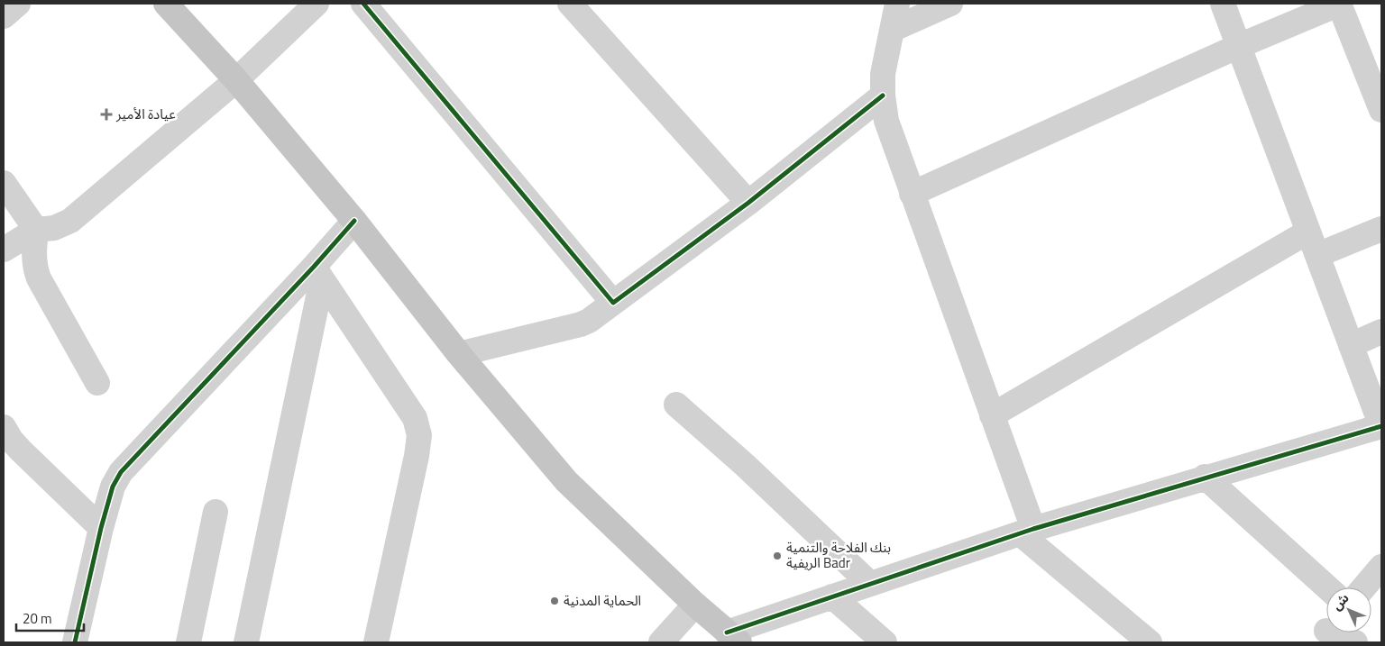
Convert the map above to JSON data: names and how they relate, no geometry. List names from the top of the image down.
{
  "places": {
    "health": ["عيادة الأمير"],
    "other": ["بنك الفلاحة والتنمية الريفية Badr", "الحماية المدنية"]
  },
  "scale_bar": "20 m",
  "north": "top left"
}
